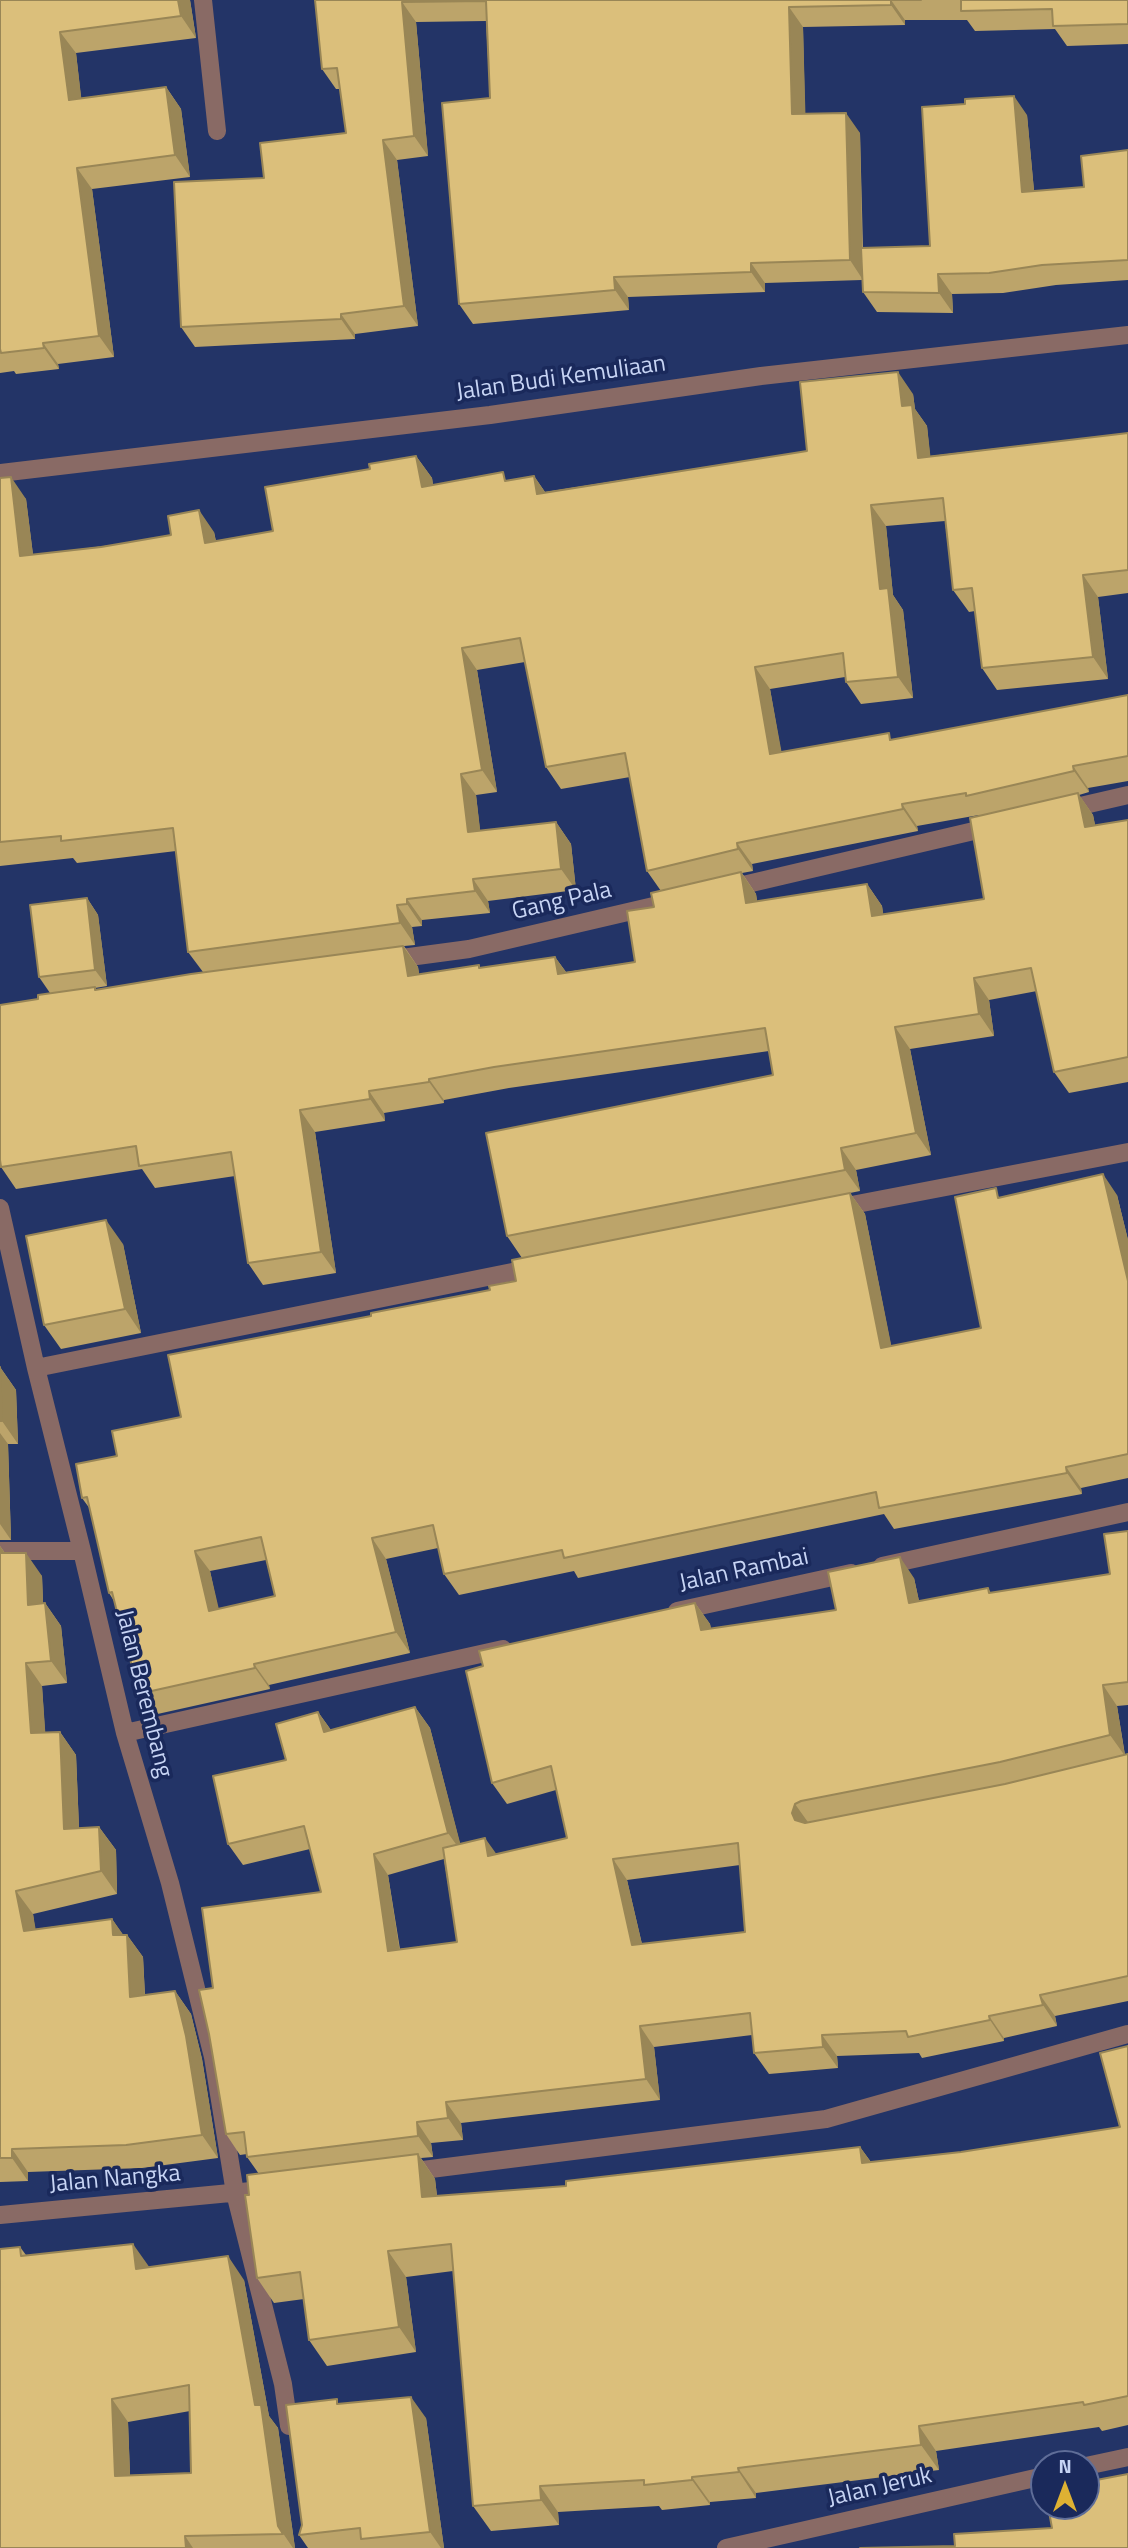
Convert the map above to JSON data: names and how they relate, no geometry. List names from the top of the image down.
{
  "streets": {
    "street": [
      "Jalan Budi Kemuliaan",
      "Gang Pala",
      "Jalan Rambai",
      "Jalan Berembang",
      "Jalan Nangka",
      "Jalan Jeruk"
    ]
  },
  "crossings": [
    ["Jalan Berembang", "Jalan Nangka"]
  ],
  "north": "top"
}
